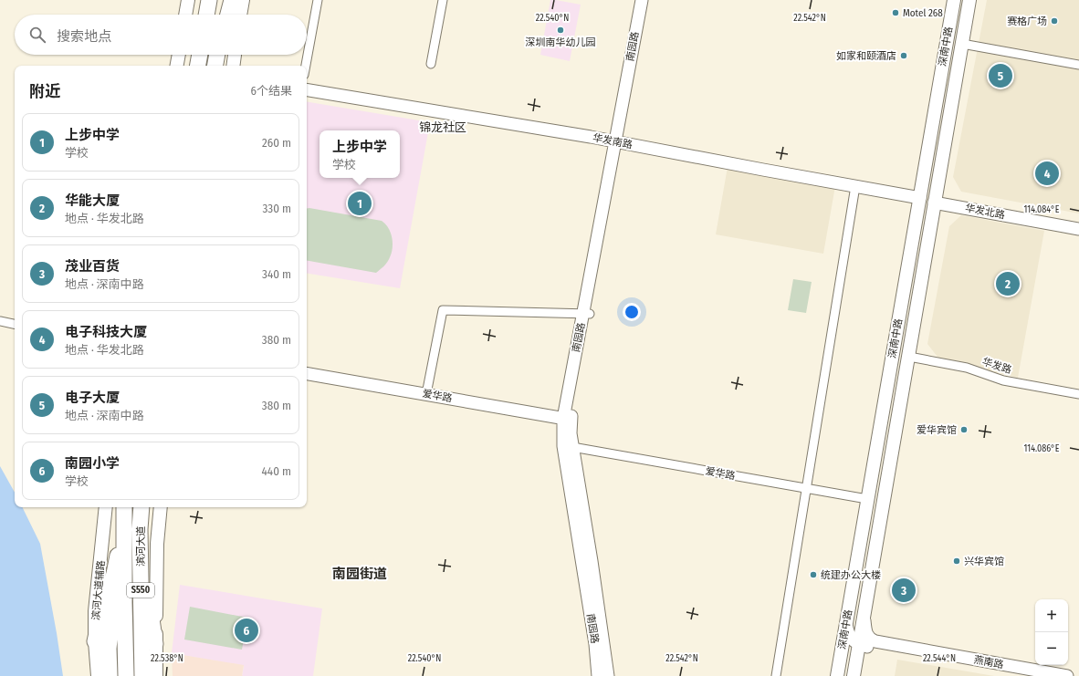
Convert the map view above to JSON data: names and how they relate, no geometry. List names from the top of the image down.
{
  "streets": {
    "highway": ["滨河大道", "S550"],
    "main road": [
      "南园路",
      "深南中路",
      "华发南路",
      "华发北路",
      "爱华路",
      "滨河大道辅路",
      "燕南路"
    ],
    "street": ["华发路"]
  },
  "crossings": [
    ["南园路", "华发南路"],
    ["南园路", "爱华路"],
    ["深南中路", "华发南路"],
    ["深南中路", "华发北路"],
    ["深南中路", "华发路"],
    ["深南中路", "爱华路"],
    ["深南中路", "燕南路"]
  ],
  "districts": ["锦龙社区", "南园街道"],
  "places": [
    "Motel 268",
    "赛格广场",
    "深圳南华幼儿园",
    "如家和颐酒店",
    "爱华宾馆",
    "兴华宾馆",
    "统建办公大楼"
  ],
  "page": {
    "search": "搜索地点",
    "pins": [
      "5",
      "4",
      "1",
      "2",
      "3",
      "6"
    ],
    "heading": ["附近", "6个结果"],
    "list": [
      {
        "mark": "1",
        "name": "上步中学",
        "note": "学校",
        "value": "260 m"
      },
      {
        "mark": "2",
        "name": "华能大厦",
        "note": "地点 · 华发北路",
        "value": "330 m"
      },
      {
        "mark": "3",
        "name": "茂业百货",
        "note": "地点 · 深南中路",
        "value": "340 m"
      },
      {
        "mark": "4",
        "name": "电子科技大厦",
        "note": "地点 · 华发北路",
        "value": "380 m"
      },
      {
        "mark": "5",
        "name": "电子大厦",
        "note": "地点 · 深南中路",
        "value": "380 m"
      },
      {
        "mark": "6",
        "name": "南园小学",
        "note": "学校",
        "value": "440 m"
      }
    ],
    "popup": ["上步中学", "学校"],
    "map_buttons": ["+", "−"]
  },
  "coordinates": [
    "22.540°N",
    "22.542°N",
    "114.084°E",
    "114.086°E",
    "22.538°N",
    "22.544°N"
  ]
}
